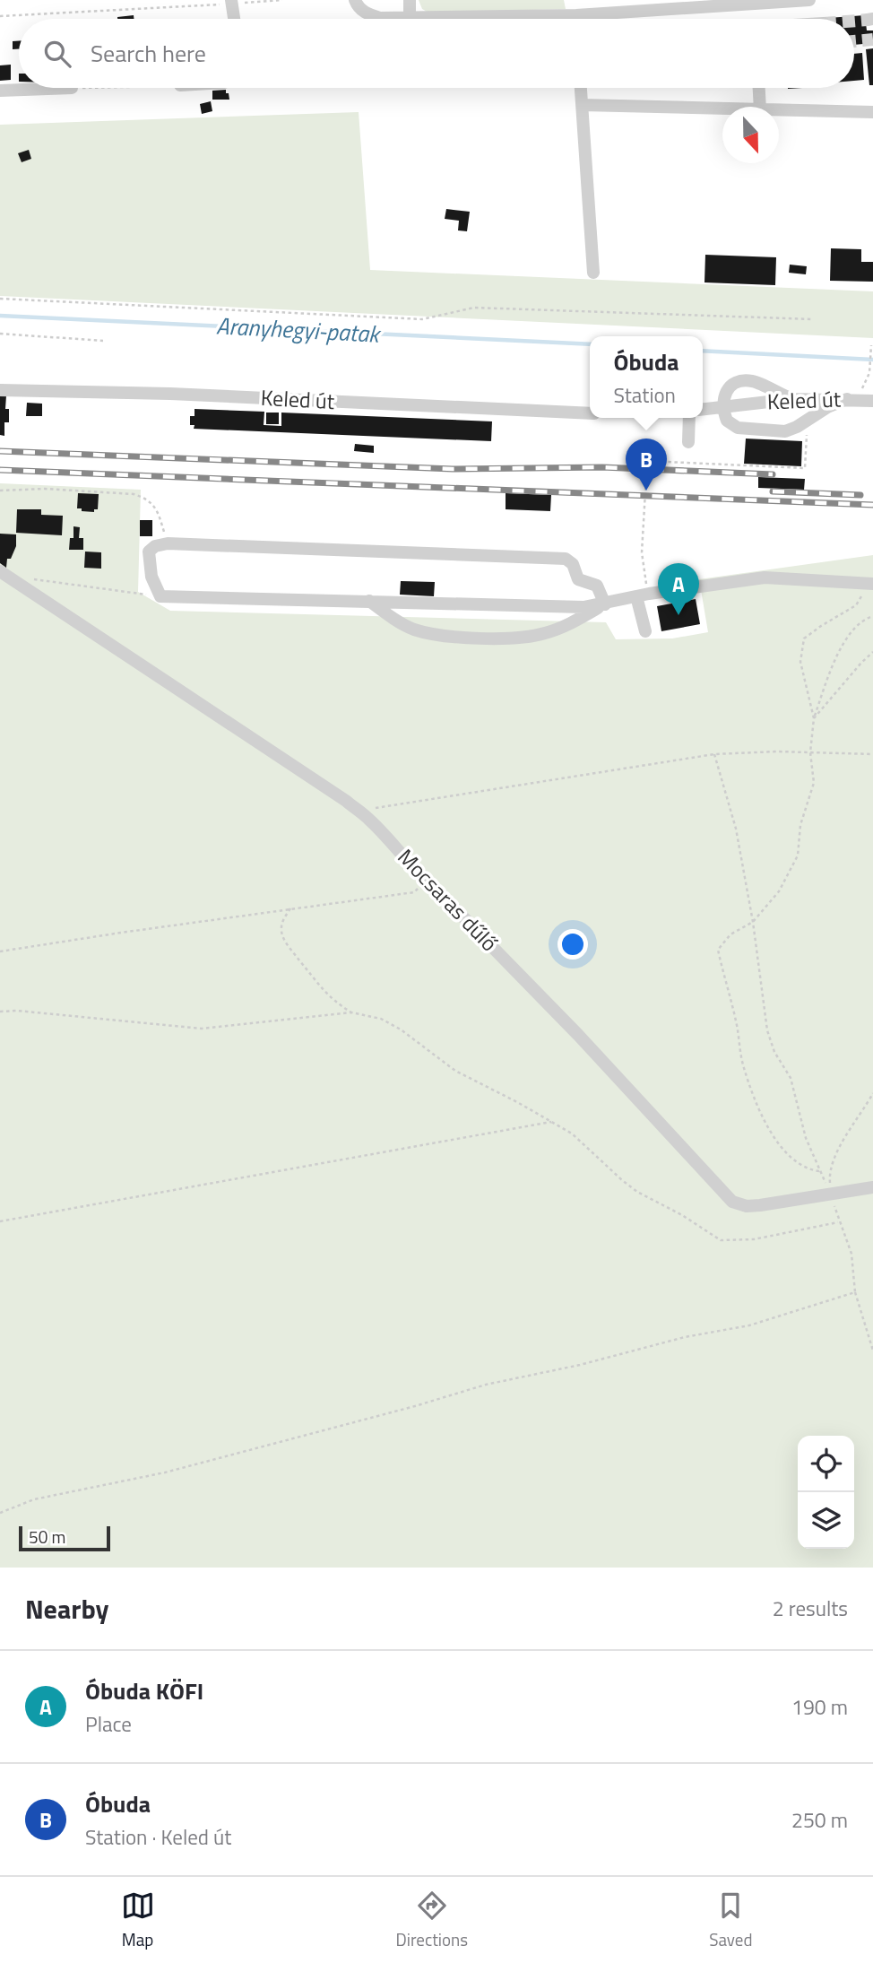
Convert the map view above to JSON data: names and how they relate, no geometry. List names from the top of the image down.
{
  "streets": {
    "street": ["Keled út", "Mocsaras dűlő"]
  },
  "water": ["Aranyhegyi-patak"],
  "scale_bar": "50 m",
  "north": "bottom",
  "page": {
    "search": "Search here",
    "popup": ["Óbuda", "Station"],
    "pins": ["B", "A"],
    "scale": "50 m",
    "heading": ["Nearby", "2 results"],
    "list": [
      {
        "mark": "A",
        "name": "Óbuda KÖFI",
        "note": "Place",
        "value": "190 m"
      },
      {
        "mark": "B",
        "name": "Óbuda",
        "note": "Station · Keled út",
        "value": "250 m"
      }
    ],
    "nav": ["Map", "Directions", "Saved"]
  }
}
